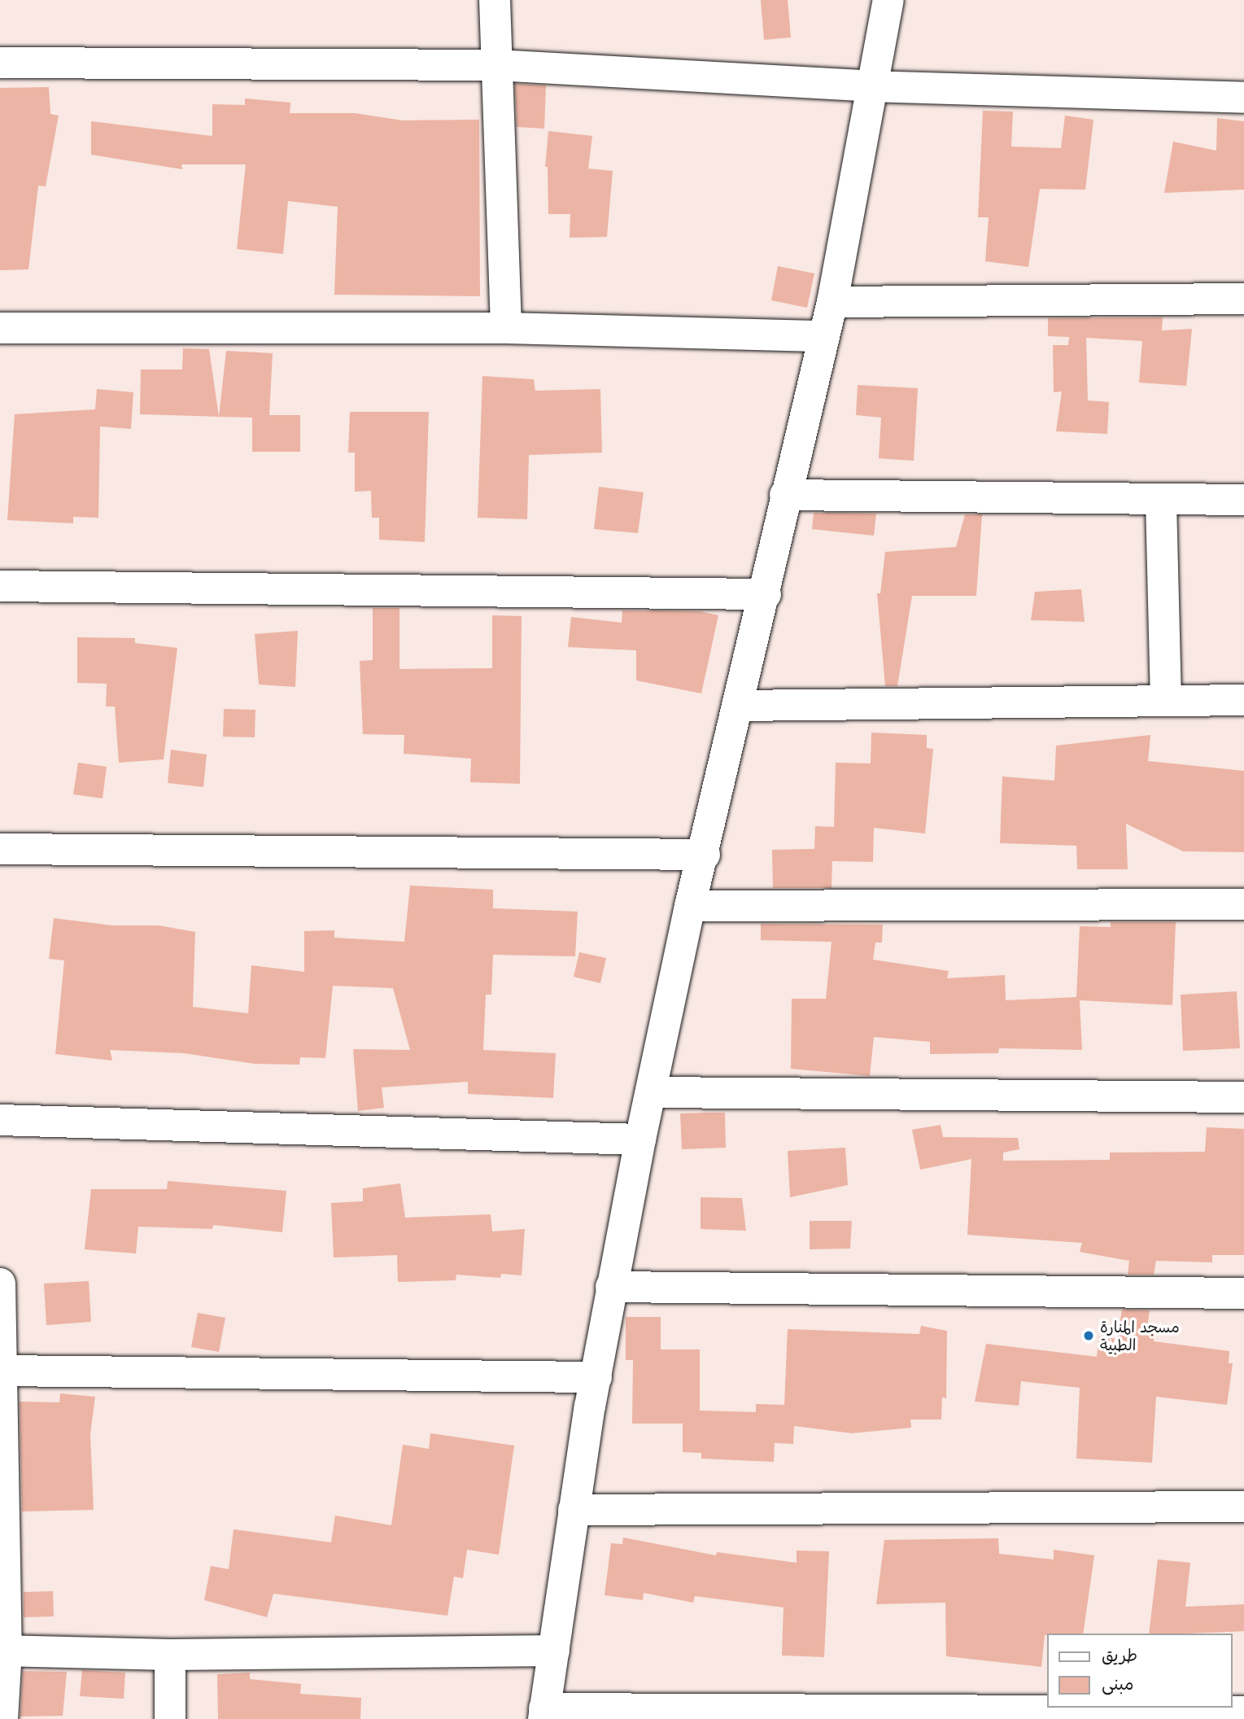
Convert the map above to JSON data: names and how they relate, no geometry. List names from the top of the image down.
{
  "places": ["مسجد المنارة الطبية"],
  "legend": ["طريق", "مبنى"]
}
